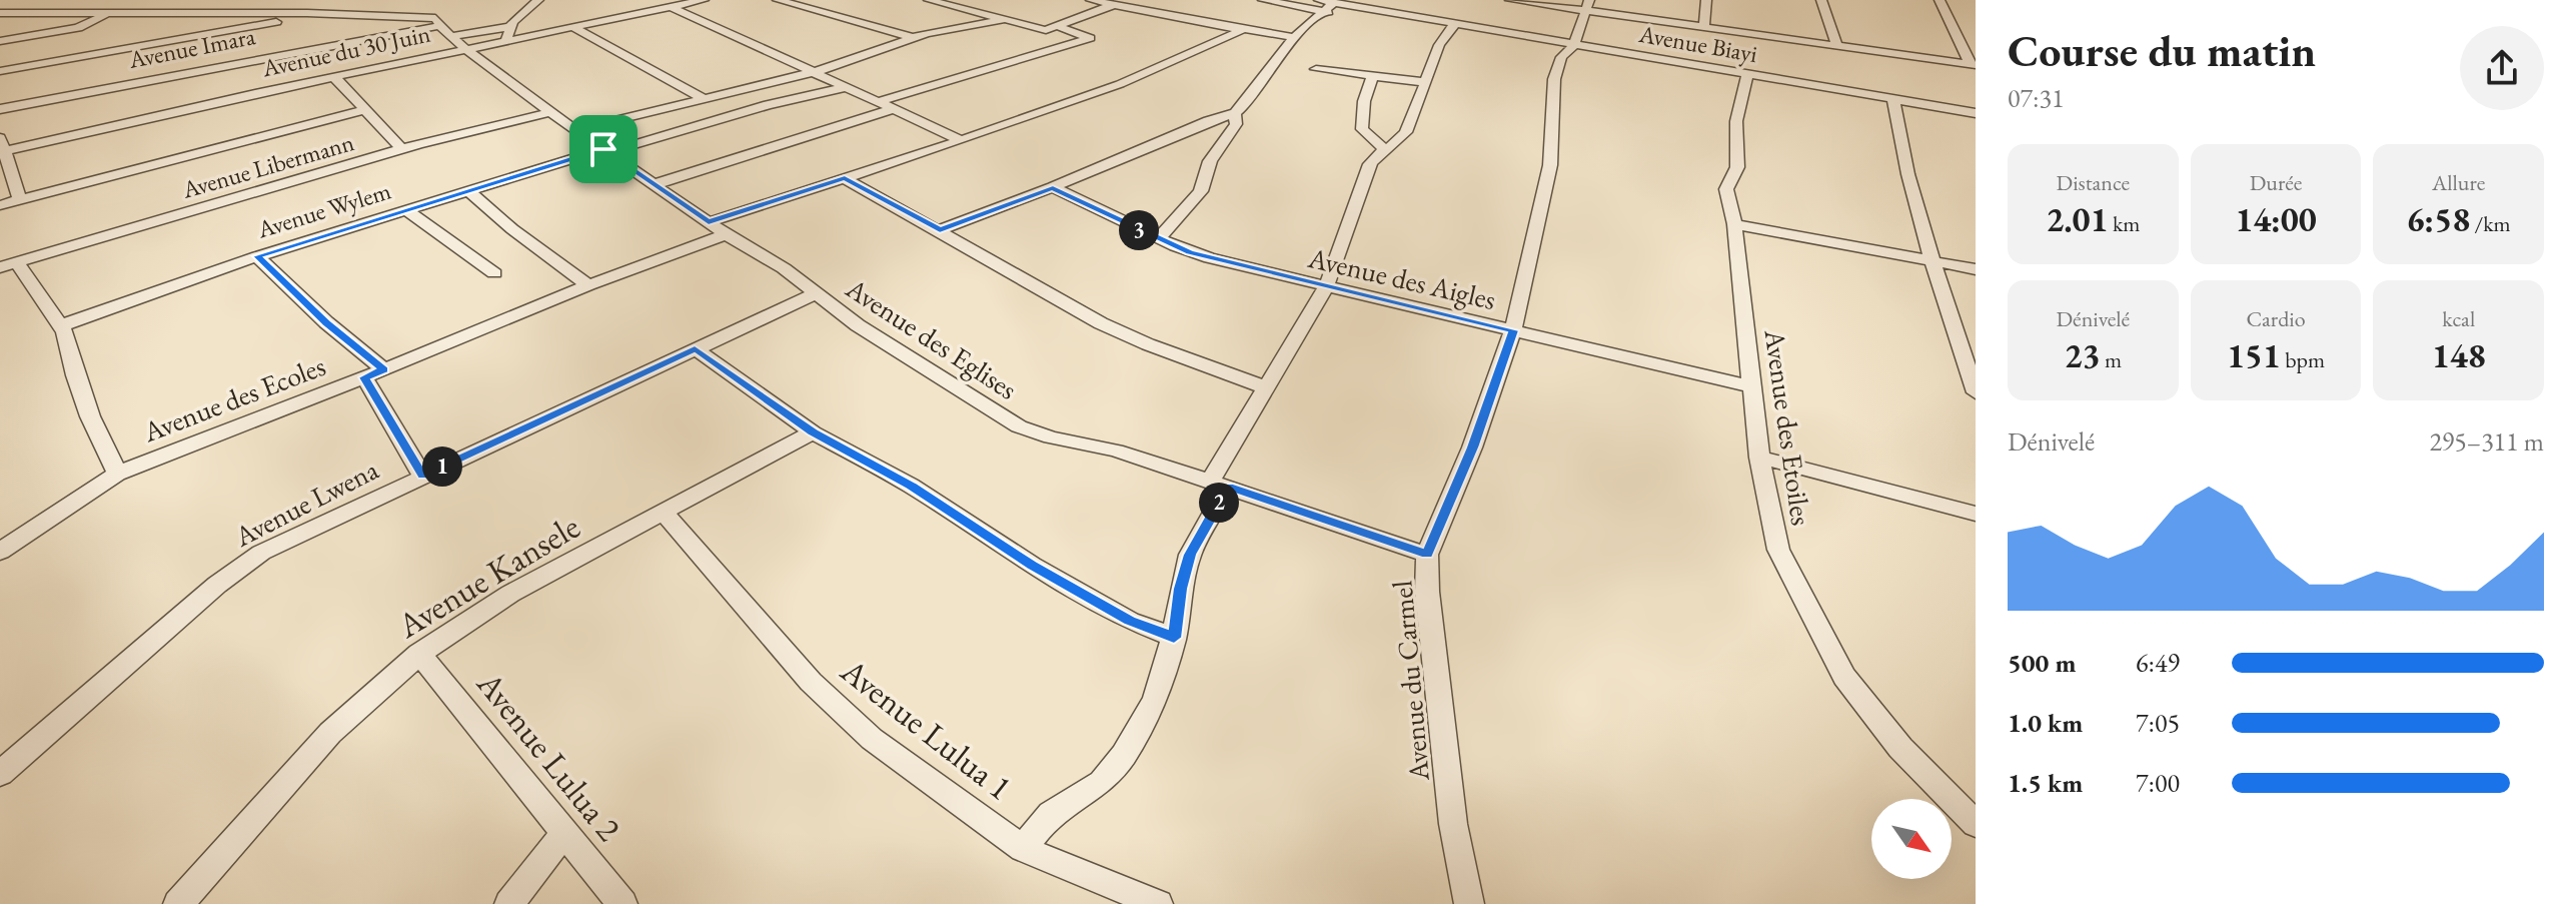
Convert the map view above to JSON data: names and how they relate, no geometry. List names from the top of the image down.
{
  "streets": {
    "street": [
      "Avenue Biayi",
      "Avenue Imara",
      "Avenue du 30 Juin",
      "Avenue Libermann",
      "Avenue Wylem",
      "Avenue des Aigles",
      "Avenue des Eglises",
      "Avenue des Ecoles",
      "Avenue des Etoiles",
      "Avenue Lwena",
      "Avenue Kansele",
      "Avenue du Carmel",
      "Avenue Lulua 1",
      "Avenue Lulua 2"
    ]
  },
  "crossings": [
    ["Avenue Biayi", "Avenue des Etoiles"],
    ["Avenue Biayi", "Avenue du Carmel"],
    ["Avenue Imara", "Avenue des Eglises"],
    ["Avenue du 30 Juin", "Avenue des Eglises"],
    ["Avenue Libermann", "Avenue des Eglises"],
    ["Avenue Wylem", "Avenue des Eglises"],
    ["Avenue des Aigles", "Avenue des Etoiles"],
    ["Avenue des Aigles", "Avenue du Carmel"],
    ["Avenue des Eglises", "Avenue des Ecoles"],
    ["Avenue des Eglises", "Avenue Lwena"],
    ["Avenue des Eglises", "Avenue du Carmel"],
    ["Avenue Kansele", "Avenue Lulua 1"],
    ["Avenue Kansele", "Avenue Lulua 2"]
  ],
  "north": "bottom right",
  "page": {
    "heading": ["Course du matin", "07:31"],
    "stats": [
      ["Distance", "2.01 km"],
      ["Durée", "14:00"],
      ["Allure", "6:58 /km"],
      ["Dénivelé", "23 m"],
      ["Cardio", "151 bpm"],
      ["kcal", "148"]
    ],
    "pins": ["3", "1", "2"],
    "chart": ["Dénivelé", "295–311 m"],
    "list": [
      {
        "name": "500 m",
        "note": "6:49"
      },
      {
        "name": "1.0 km",
        "note": "7:05"
      },
      {
        "name": "1.5 km",
        "note": "7:00"
      }
    ]
  }
}
